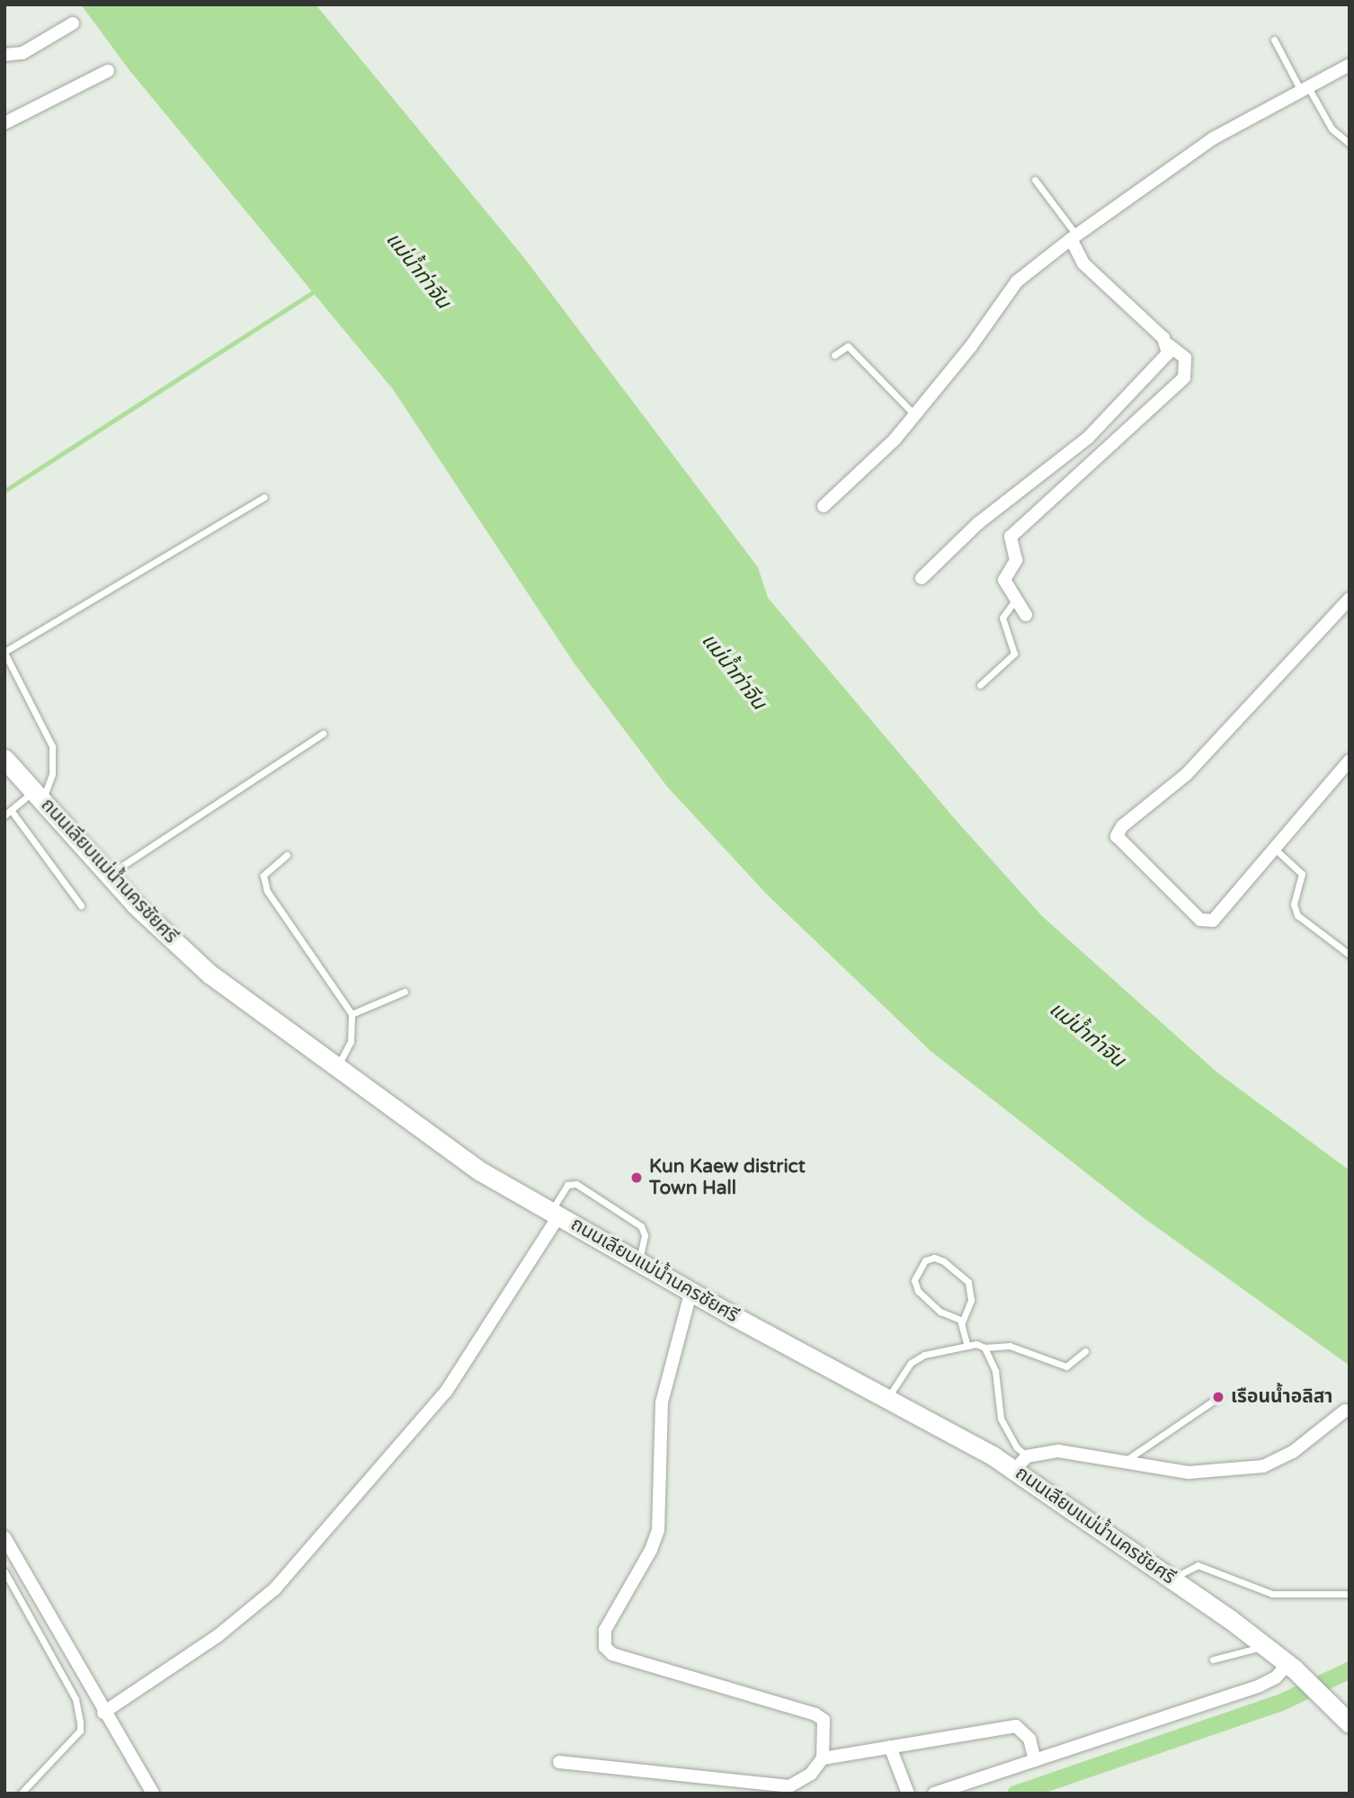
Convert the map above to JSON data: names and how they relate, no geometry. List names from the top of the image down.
{
  "streets": {
    "main road": ["ถนนเลียบแม่น้ำนครชัยศรี"]
  },
  "water": ["แม่น้ำท่าจีน"],
  "places": ["Kun Kaew district Town Hall", "เรือนน้ำอลิสา"]
}
